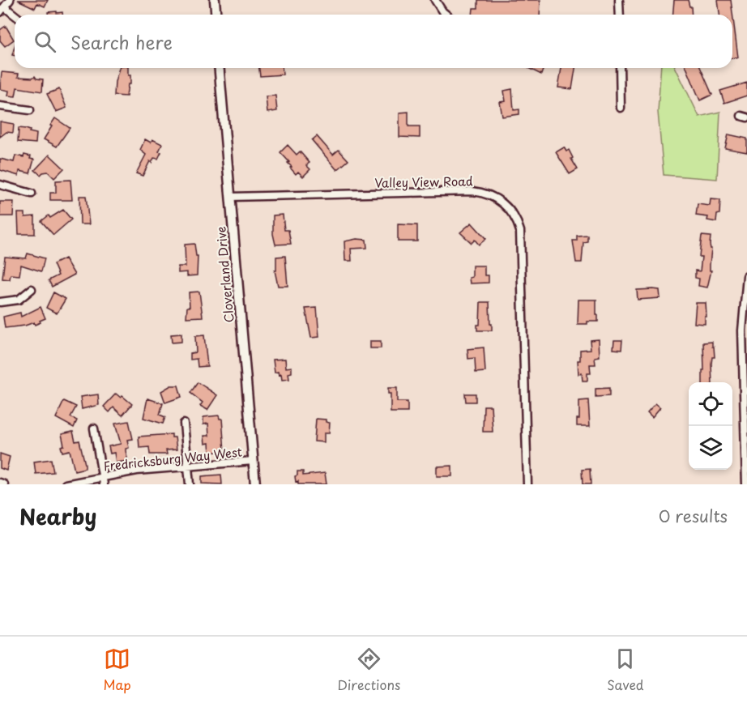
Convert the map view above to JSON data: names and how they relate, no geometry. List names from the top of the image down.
{
  "streets": {
    "street": ["Valley View Road", "Cloverland Drive", "Fredricksburg Way West"]
  },
  "crossings": [
    ["Valley View Road", "Cloverland Drive"],
    ["Cloverland Drive", "Fredricksburg Way West"]
  ],
  "page": {
    "search": "Search here",
    "heading": ["Nearby", "0 results"],
    "nav": ["Map", "Directions", "Saved"]
  }
}
